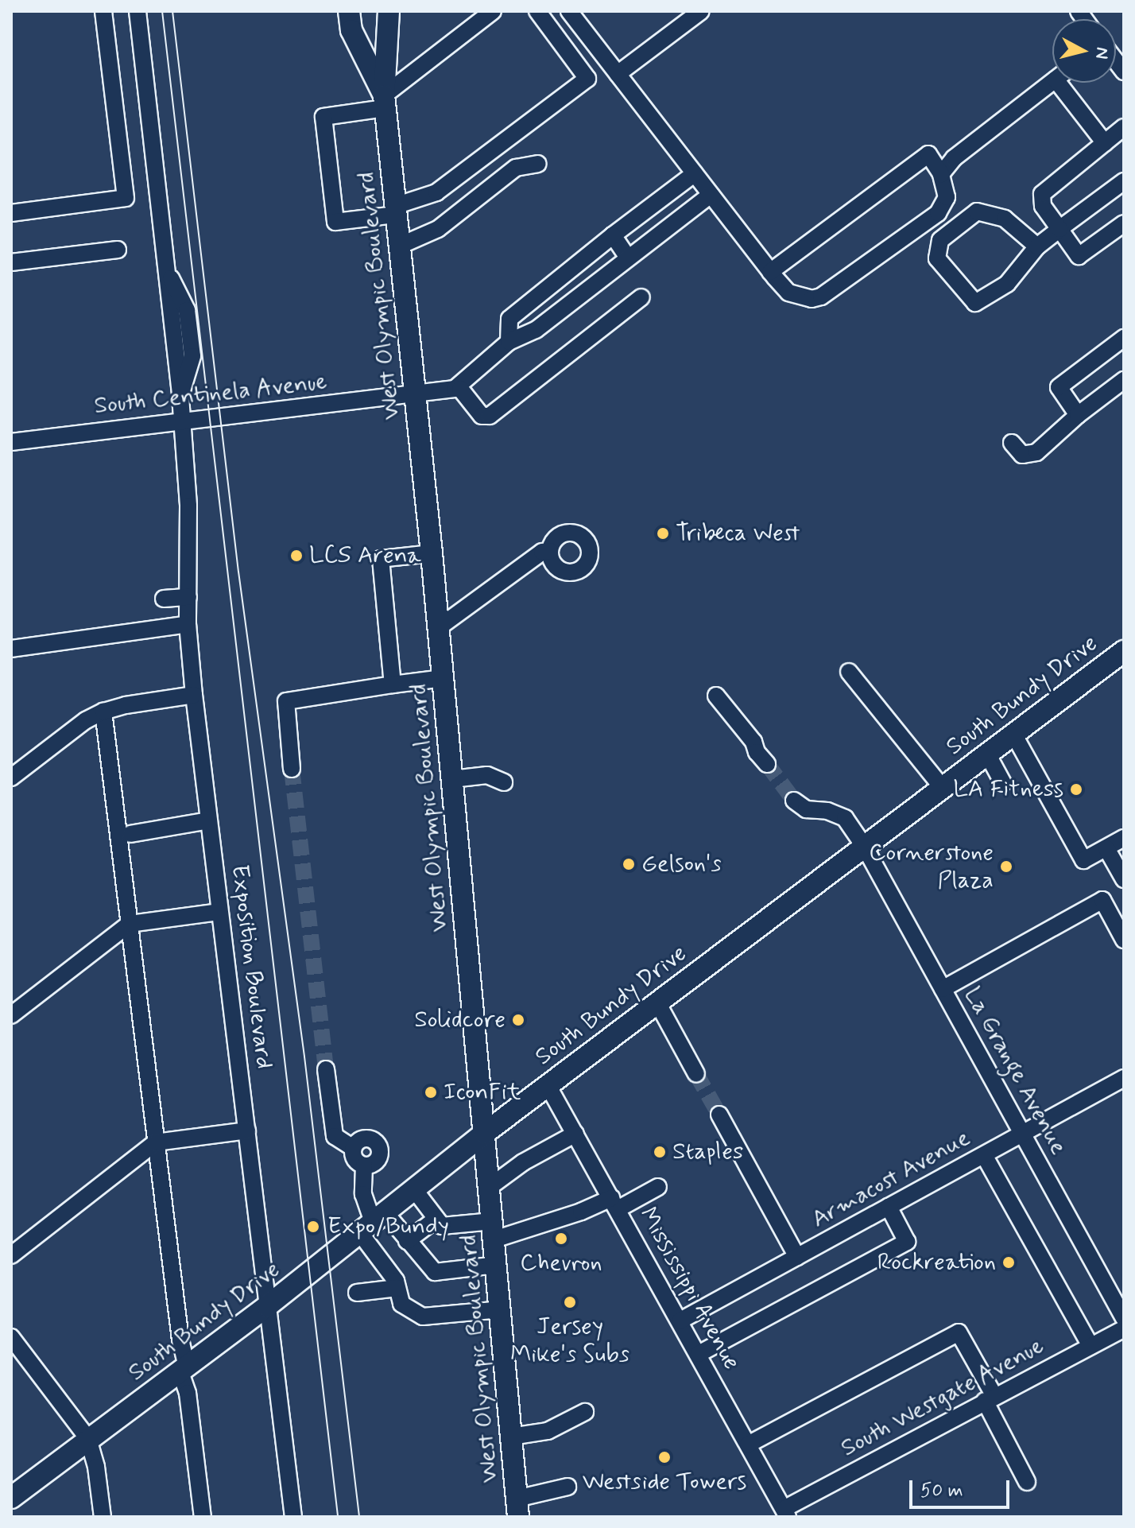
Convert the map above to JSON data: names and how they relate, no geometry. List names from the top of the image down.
{
  "streets": {
    "main road": ["West Olympic Boulevard", "South Bundy Drive"],
    "street": [
      "South Centinela Avenue",
      "Exposition Boulevard",
      "La Grange Avenue",
      "Armacost Avenue",
      "Mississippi Avenue",
      "South Westgate Avenue"
    ]
  },
  "crossings": [
    ["West Olympic Boulevard", "South Centinela Avenue"],
    ["West Olympic Boulevard", "South Bundy Drive"],
    ["South Centinela Avenue", "Exposition Boulevard"],
    ["South Bundy Drive", "Exposition Boulevard"],
    ["South Bundy Drive", "La Grange Avenue"],
    ["South Bundy Drive", "Mississippi Avenue"],
    ["La Grange Avenue", "Armacost Avenue"],
    ["Armacost Avenue", "Mississippi Avenue"],
    ["Mississippi Avenue", "South Westgate Avenue"]
  ],
  "places": [
    "Tribeca West",
    "LCS Arena",
    "LA Fitness",
    "Gelson's",
    "Cornerstone Plaza",
    "Solidcore",
    "IconFit",
    "Staples",
    "Expo/Bundy",
    "Chevron",
    "Rockreation",
    "Jersey Mike's Subs",
    "Westside Towers"
  ],
  "scale_bar": "50 m",
  "north": "right"
}
